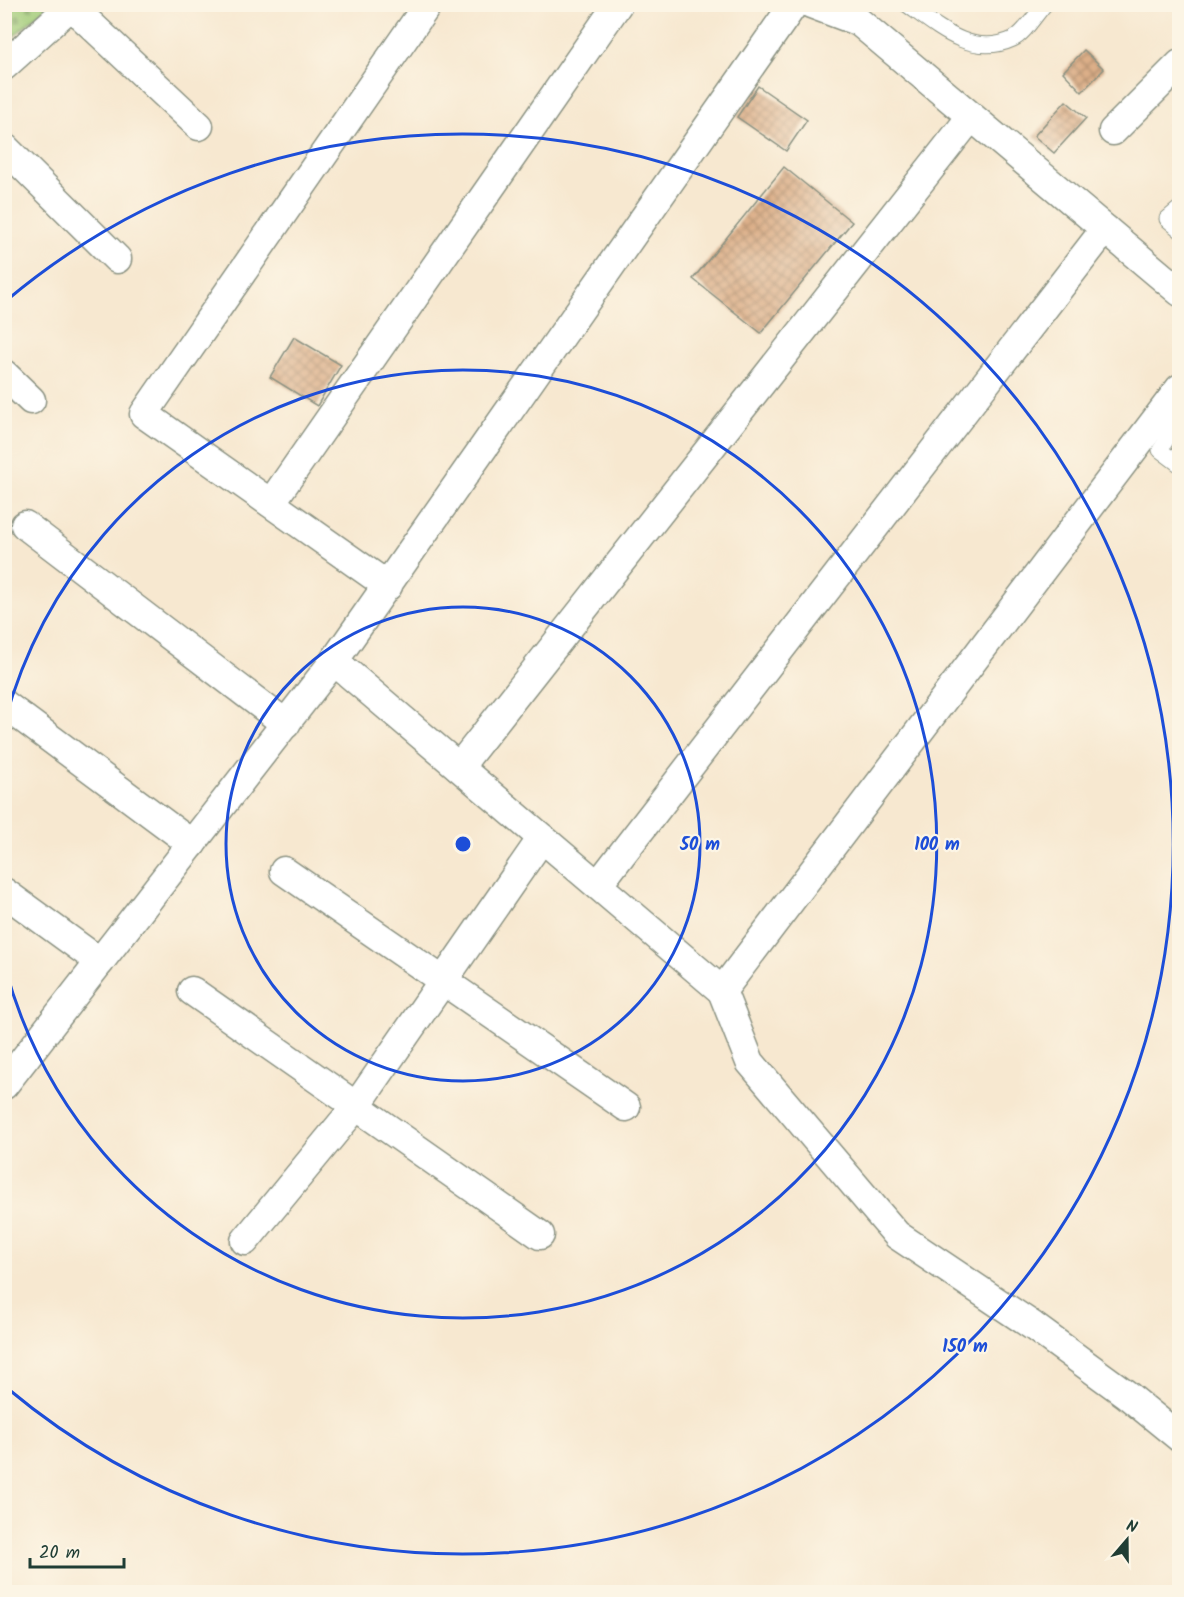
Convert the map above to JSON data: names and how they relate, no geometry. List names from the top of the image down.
{
  "scale_bar": "20 m",
  "north": "top",
  "rings": ["50 m", "100 m", "150 m"]
}
